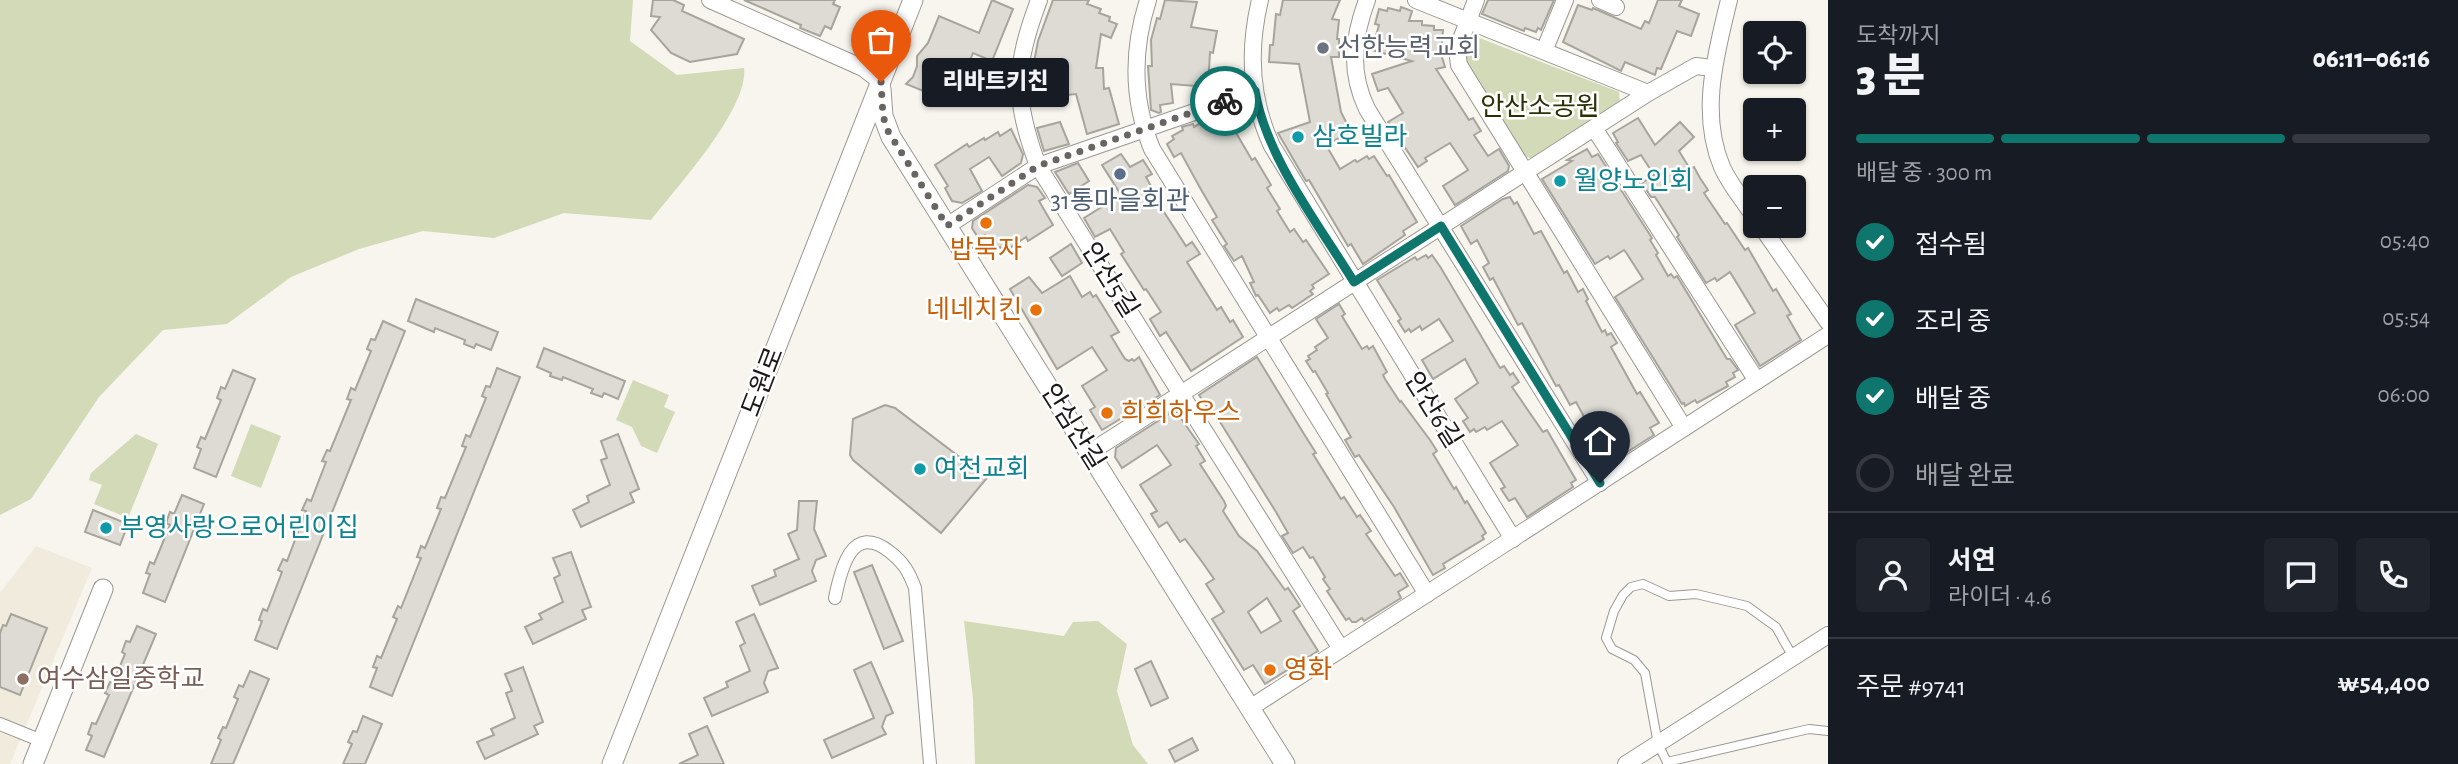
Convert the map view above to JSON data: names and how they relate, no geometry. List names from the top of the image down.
{
  "streets": {
    "street": [
      "안산5길",
      "도원로",
      "안산6길",
      "안심산길"
    ]
  },
  "crossings": [
    ["도원로", "안심산길"]
  ],
  "parks": ["안산소공원"],
  "places": [
    "선한능력교회",
    "리바트키친",
    "삼호빌라",
    "31통마을회관",
    "월양노인회",
    "밥묵자",
    "네네치킨",
    "희희하우스",
    "여천교회",
    "부영사랑으로어린이집",
    "영화",
    "여수삼일중학교"
  ],
  "page": {
    "heading": ["3 분", "도착까지", "06:11–06:16"],
    "panel": [
      "서연",
      "라이더 · 4.6",
      "주문 #9741",
      "₩54,400"
    ],
    "map_buttons": ["+", "−"],
    "bubble": "리바트키친",
    "bar": "배달 중 · 300 m",
    "list": [
      ["접수됨", "05:40"],
      ["조리 중", "05:54"],
      ["배달 중", "06:00"],
      "배달 완료"
    ]
  }
}
